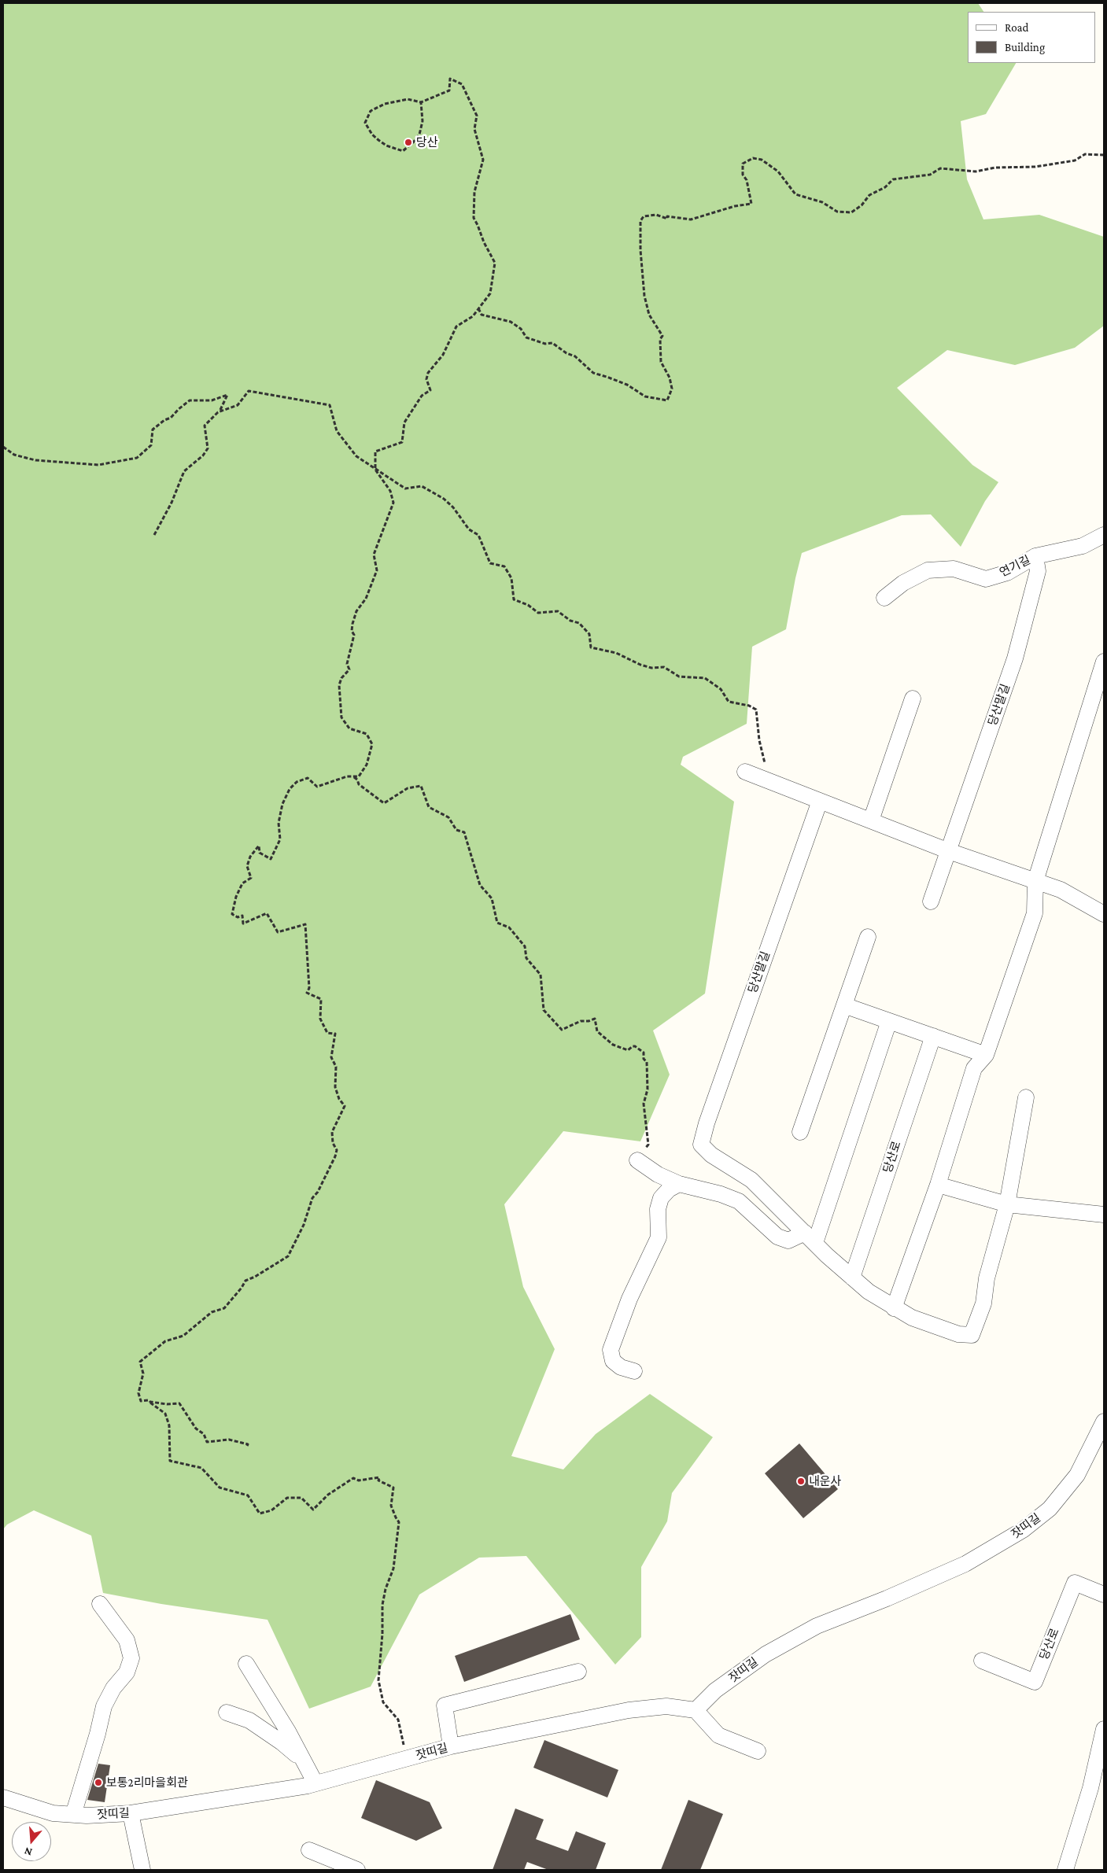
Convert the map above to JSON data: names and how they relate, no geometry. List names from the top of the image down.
{
  "streets": {
    "street": [
      "연기길",
      "당산말길",
      "당산로",
      "잣띠길"
    ]
  },
  "crossings": [
    ["연기길", "당산말길"]
  ],
  "places": ["당산", "내운사", "보통2리마을회관"],
  "legend": ["Road", "Building"],
  "north": "bottom"
}
